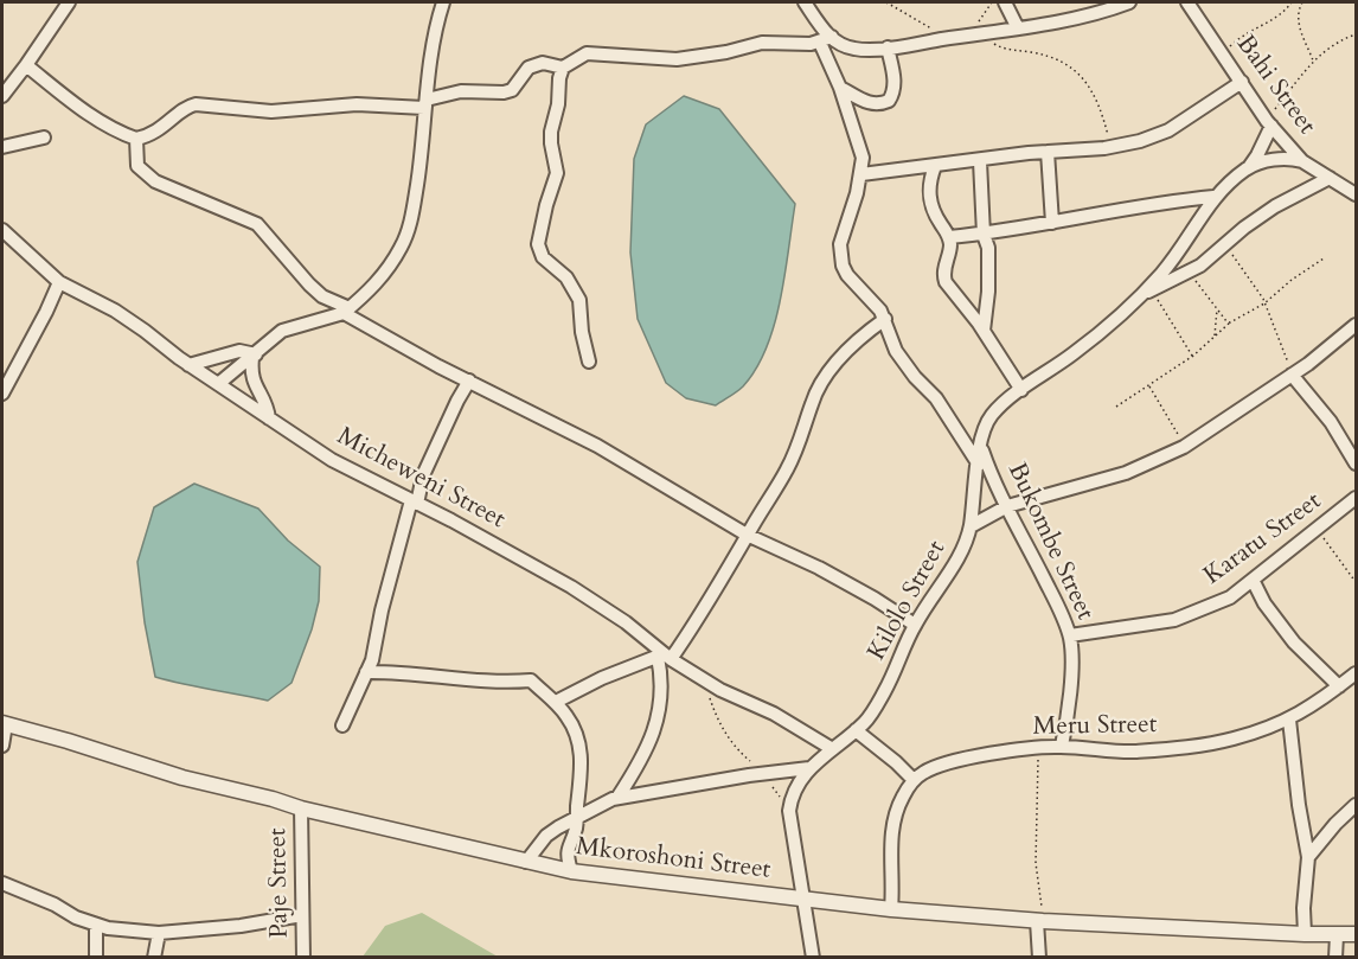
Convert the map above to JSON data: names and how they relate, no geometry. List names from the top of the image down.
{
  "streets": {
    "street": [
      "Bahi Street",
      "Micheweni Street",
      "Karatu Street",
      "Bukombe Street",
      "Kilolo Street",
      "Meru Street",
      "Mkoroshoni Street",
      "Paje Street"
    ]
  },
  "crossings": [
    ["Bahi Street", "Kilolo Street"],
    ["Micheweni Street", "Kilolo Street"],
    ["Karatu Street", "Bukombe Street"],
    ["Bukombe Street", "Kilolo Street"],
    ["Bukombe Street", "Meru Street"],
    ["Mkoroshoni Street", "Paje Street"]
  ]
}
